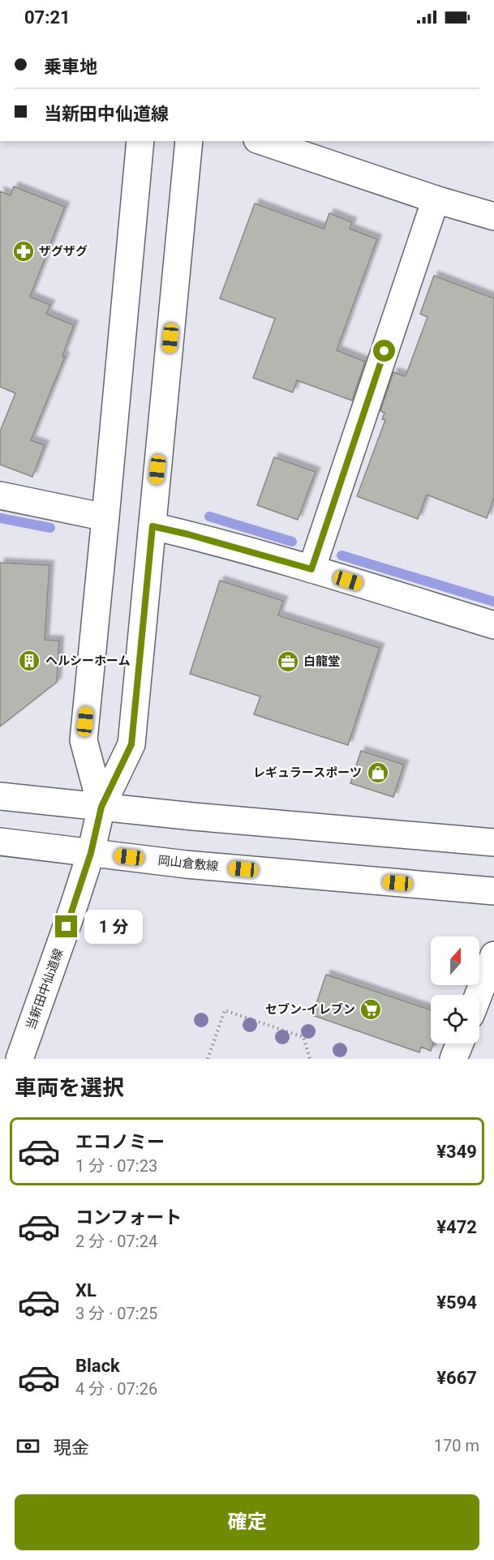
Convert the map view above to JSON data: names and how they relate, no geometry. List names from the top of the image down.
{
  "streets": {
    "street": ["岡山倉敷線", "当新田中仙道線"]
  },
  "crossings": [
    ["岡山倉敷線", "当新田中仙道線"]
  ],
  "places": {
    "pharmacy": ["ザグザグ"],
    "building": ["ヘルシーホーム"],
    "office": ["白龍堂"],
    "shop": ["レギュラースポーツ"],
    "supermarket": ["セブン-イレブン"]
  },
  "north": "top",
  "page": {
    "status": "07:21",
    "banner": ["乗車地", "当新田中仙道線"],
    "bubble": "1 分",
    "heading": "車両を選択",
    "list": [
      {
        "name": "エコノミー",
        "note": "1 分 · 07:23",
        "value": "¥349"
      },
      {
        "name": "コンフォート",
        "note": "2 分 · 07:24",
        "value": "¥472"
      },
      {
        "name": "XL",
        "note": "3 分 · 07:25",
        "value": "¥594"
      },
      {
        "name": "Black",
        "note": "4 分 · 07:26",
        "value": "¥667"
      }
    ],
    "pay": ["現金", "170 m"],
    "buttons": "確定"
  }
}
